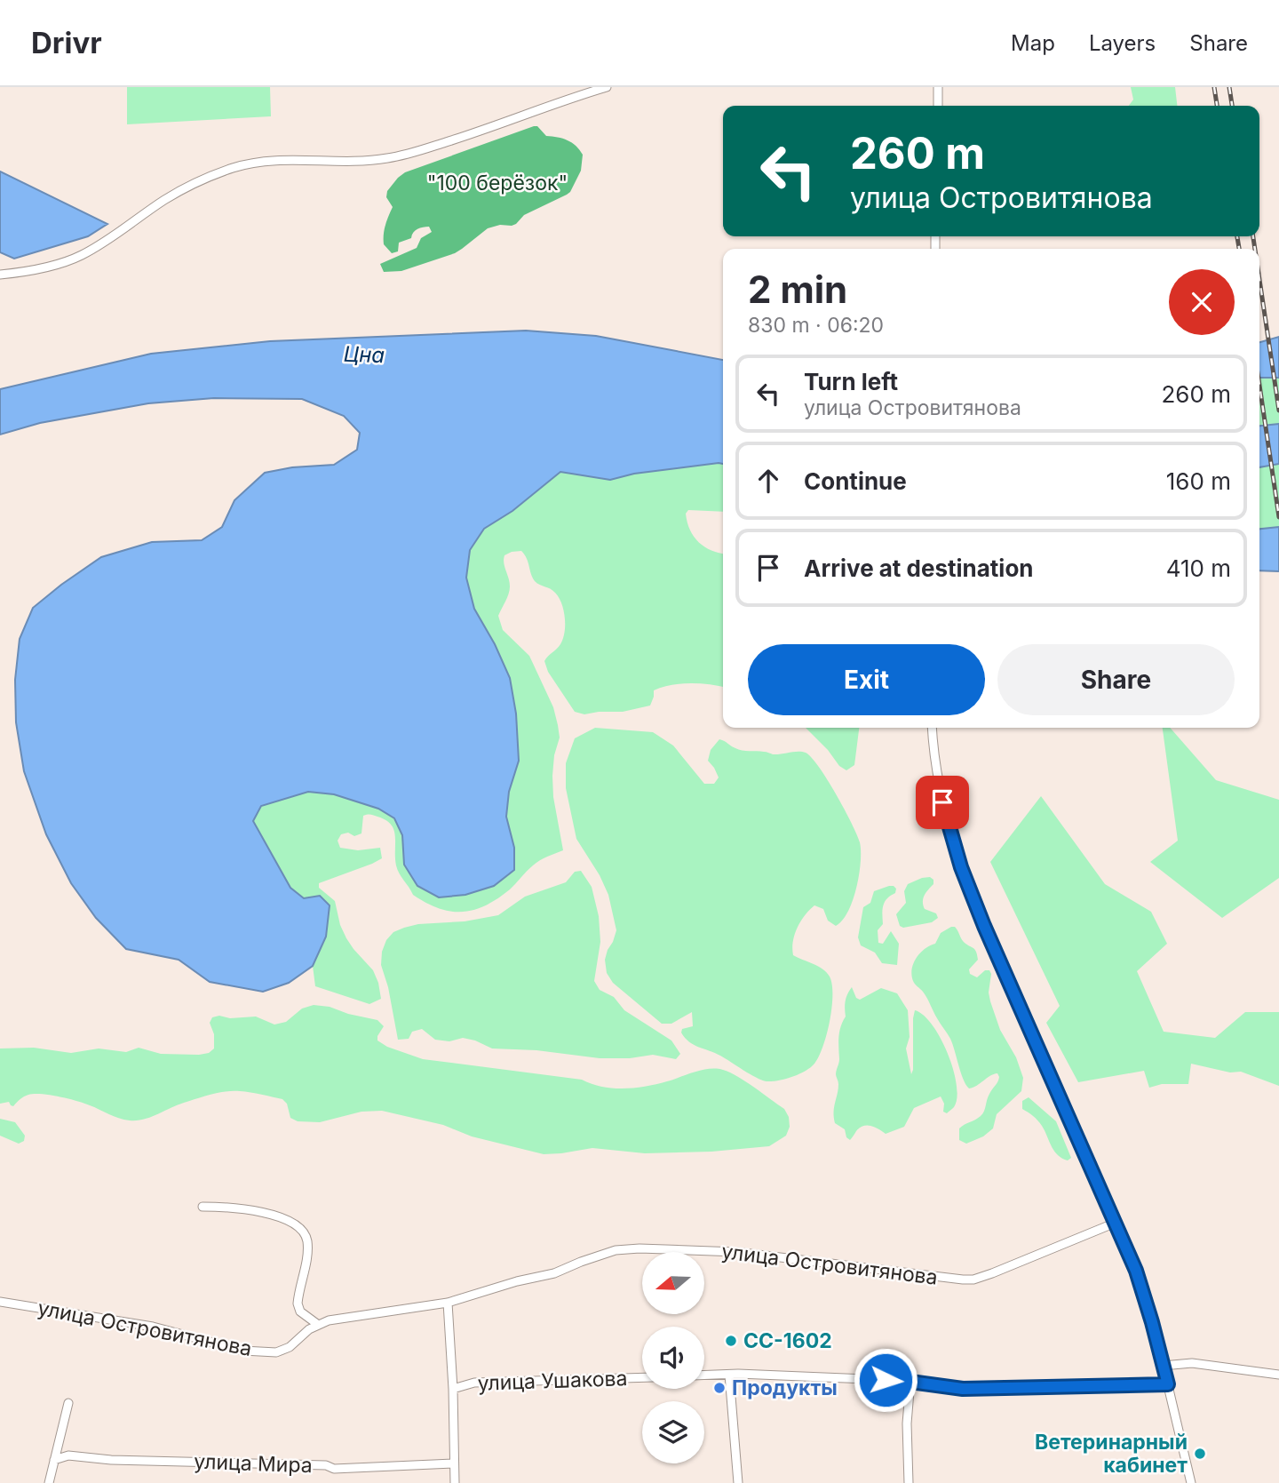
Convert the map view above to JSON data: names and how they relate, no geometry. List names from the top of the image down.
{
  "streets": {
    "street": ["улица Островитянова", "улица Ушакова", "улица Мира"]
  },
  "crossings": [
    ["улица Ушакова", "улица Мира"]
  ],
  "water": ["Цна"],
  "parks": ["\"100 берёзок\""],
  "places": ["СС-1602", "Продукты", "Ветеринарный кабинет"],
  "north": "left",
  "page": {
    "header": "Drivr",
    "nav": ["Map", "Layers", "Share"],
    "turn": ["260 m", "улица Островитянова"],
    "heading": ["2 min", "830 m · 06:20"],
    "list": [
      {
        "name": "Turn left",
        "note": "улица Островитянова",
        "value": "260 m"
      },
      {
        "name": "Continue",
        "value": "160 m"
      },
      {
        "name": "Arrive at destination",
        "value": "410 m"
      }
    ],
    "buttons": ["Exit", "Share"]
  }
}
